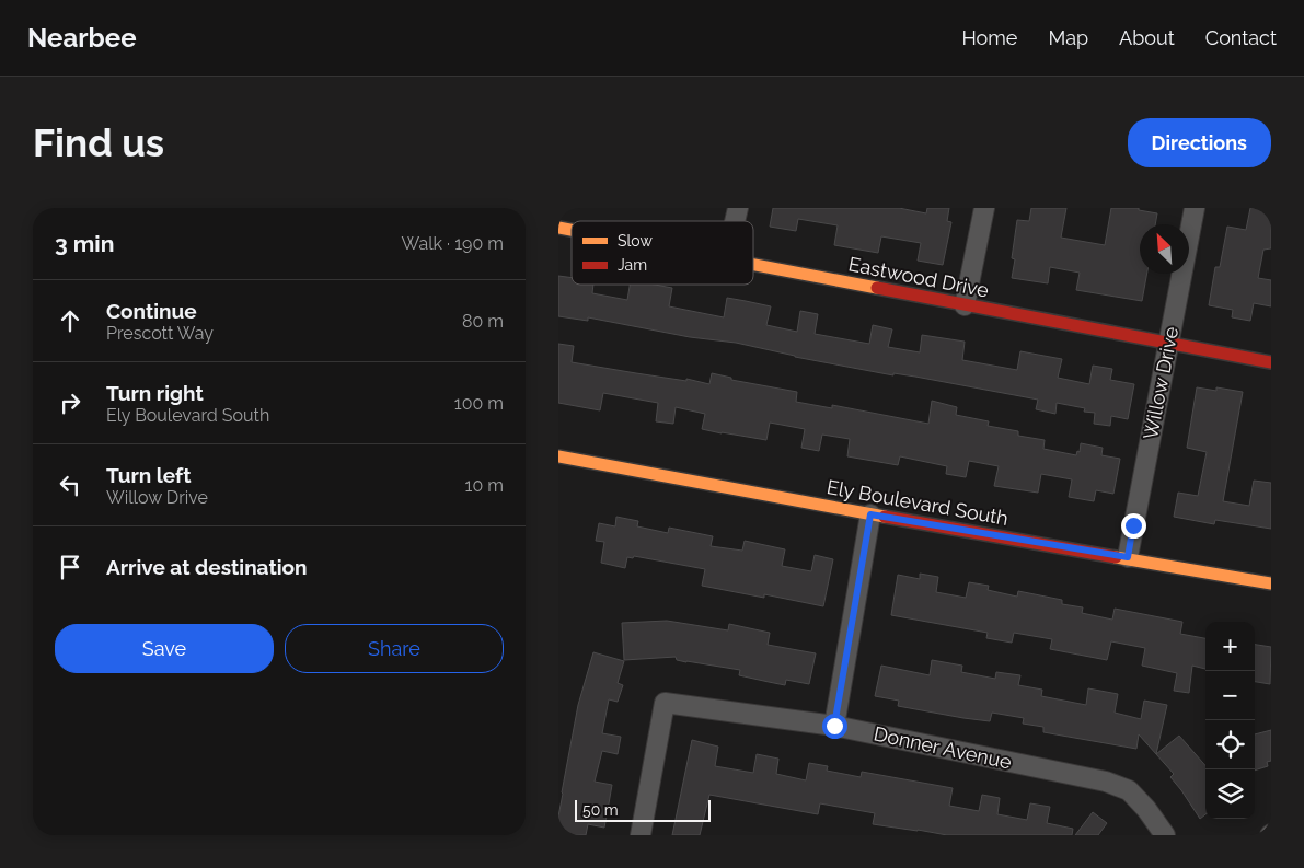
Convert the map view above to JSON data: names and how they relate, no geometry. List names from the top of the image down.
{
  "streets": {
    "street": [
      "Eastwood Drive",
      "Willow Drive",
      "Ely Boulevard South",
      "Donner Avenue"
    ]
  },
  "crossings": [
    ["Eastwood Drive", "Willow Drive"],
    ["Willow Drive", "Ely Boulevard South"]
  ],
  "legend": ["Slow", "Jam"],
  "scale_bar": "50 m",
  "north": "top left",
  "page": {
    "header": "Nearbee",
    "nav": [
      "Home",
      "Map",
      "About",
      "Contact"
    ],
    "buttons": [
      "Directions",
      ["Save", "Share"]
    ],
    "title": "Find us",
    "heading": ["3 min", "Walk · 190 m"],
    "list": [
      ["Continue", "Prescott Way", "80 m"],
      ["Turn right", "Ely Boulevard South", "100 m"],
      ["Turn left", "Willow Drive", "10 m"],
      "Arrive at destination"
    ],
    "map_buttons": ["+", "−"],
    "scale": "50 m"
  }
}
